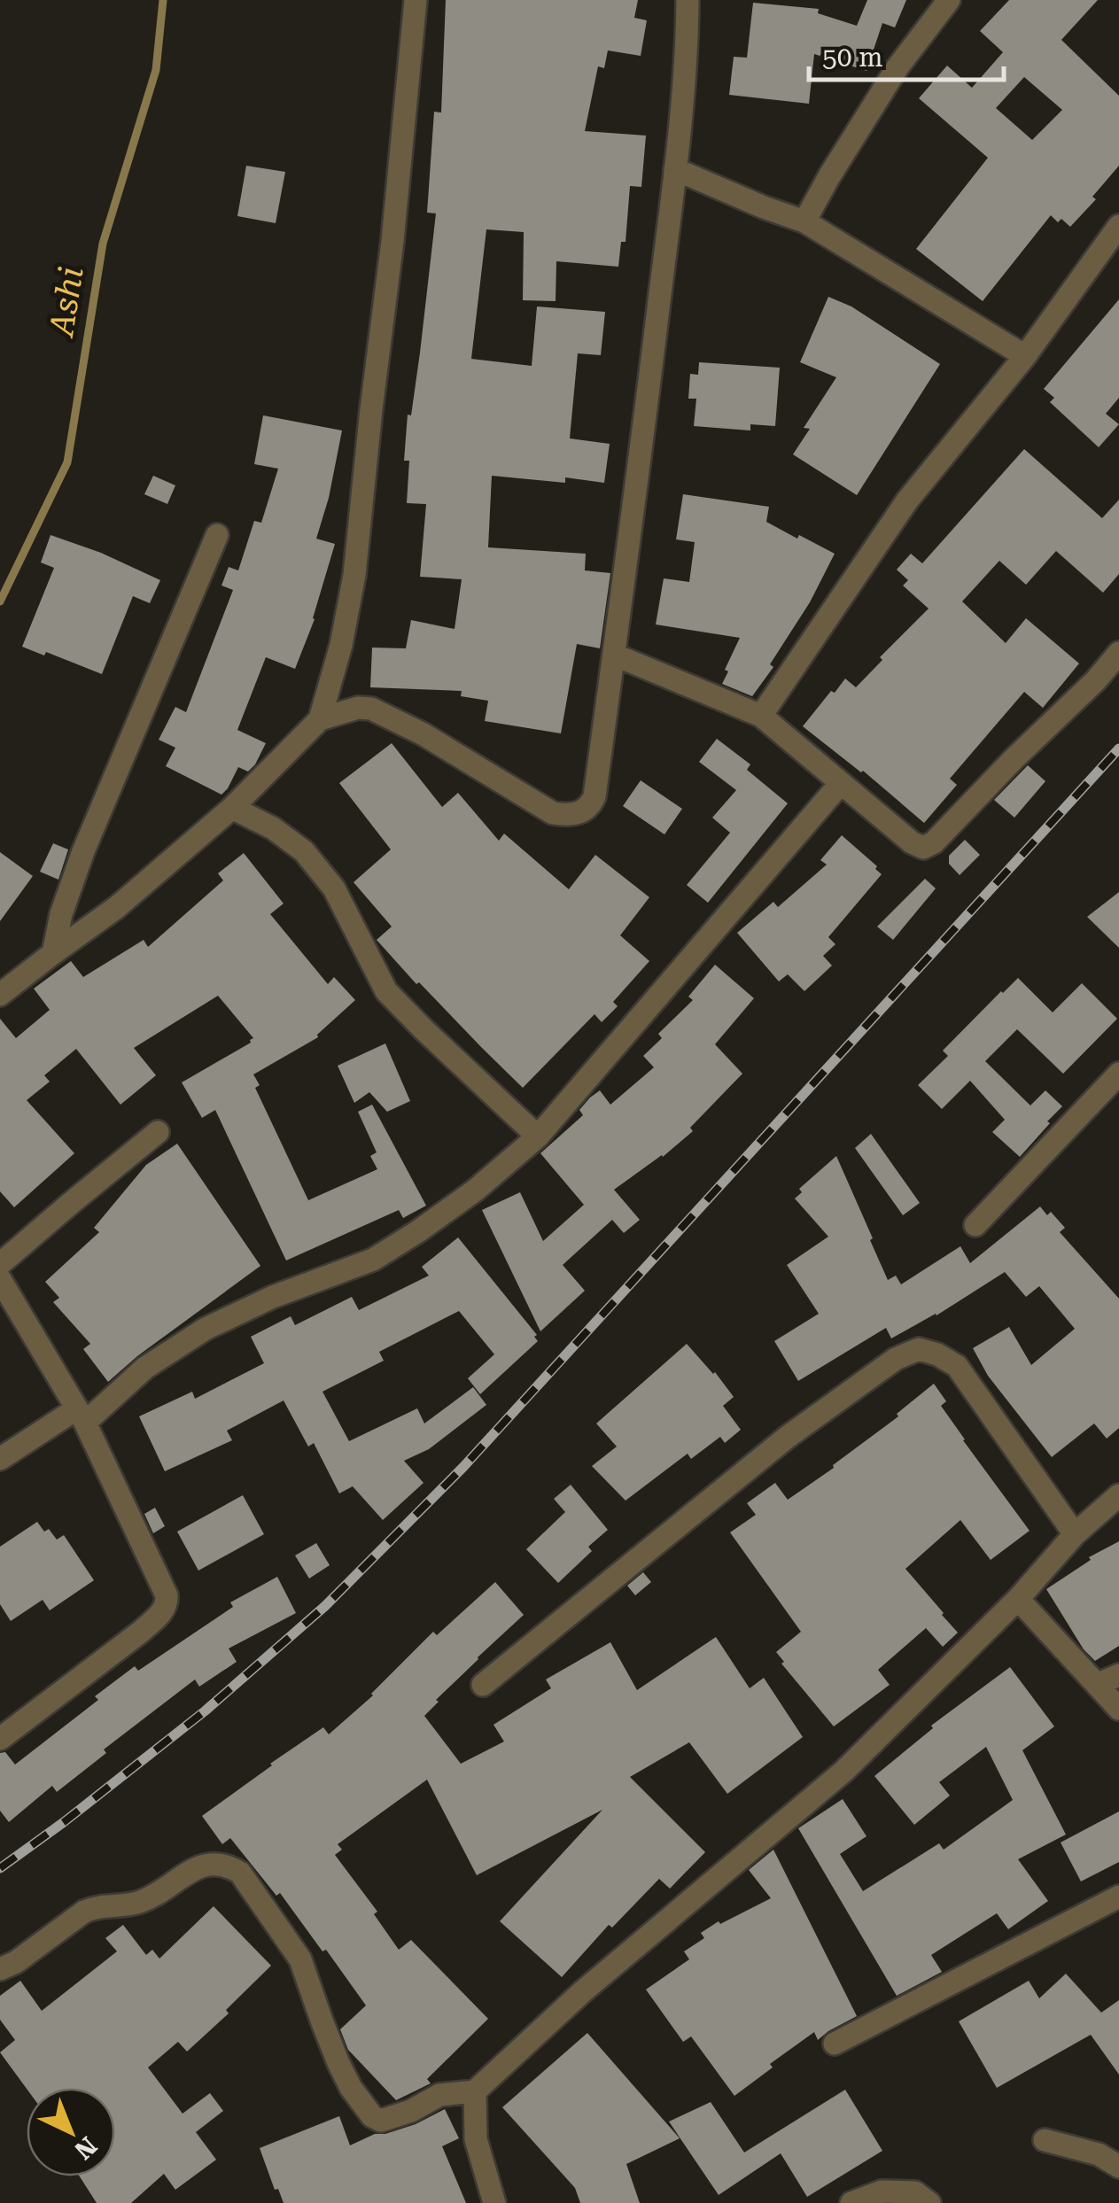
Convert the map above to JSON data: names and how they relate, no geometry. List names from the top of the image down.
{
  "water": ["Ashi"],
  "scale_bar": "50 m",
  "north": "bottom right"
}
